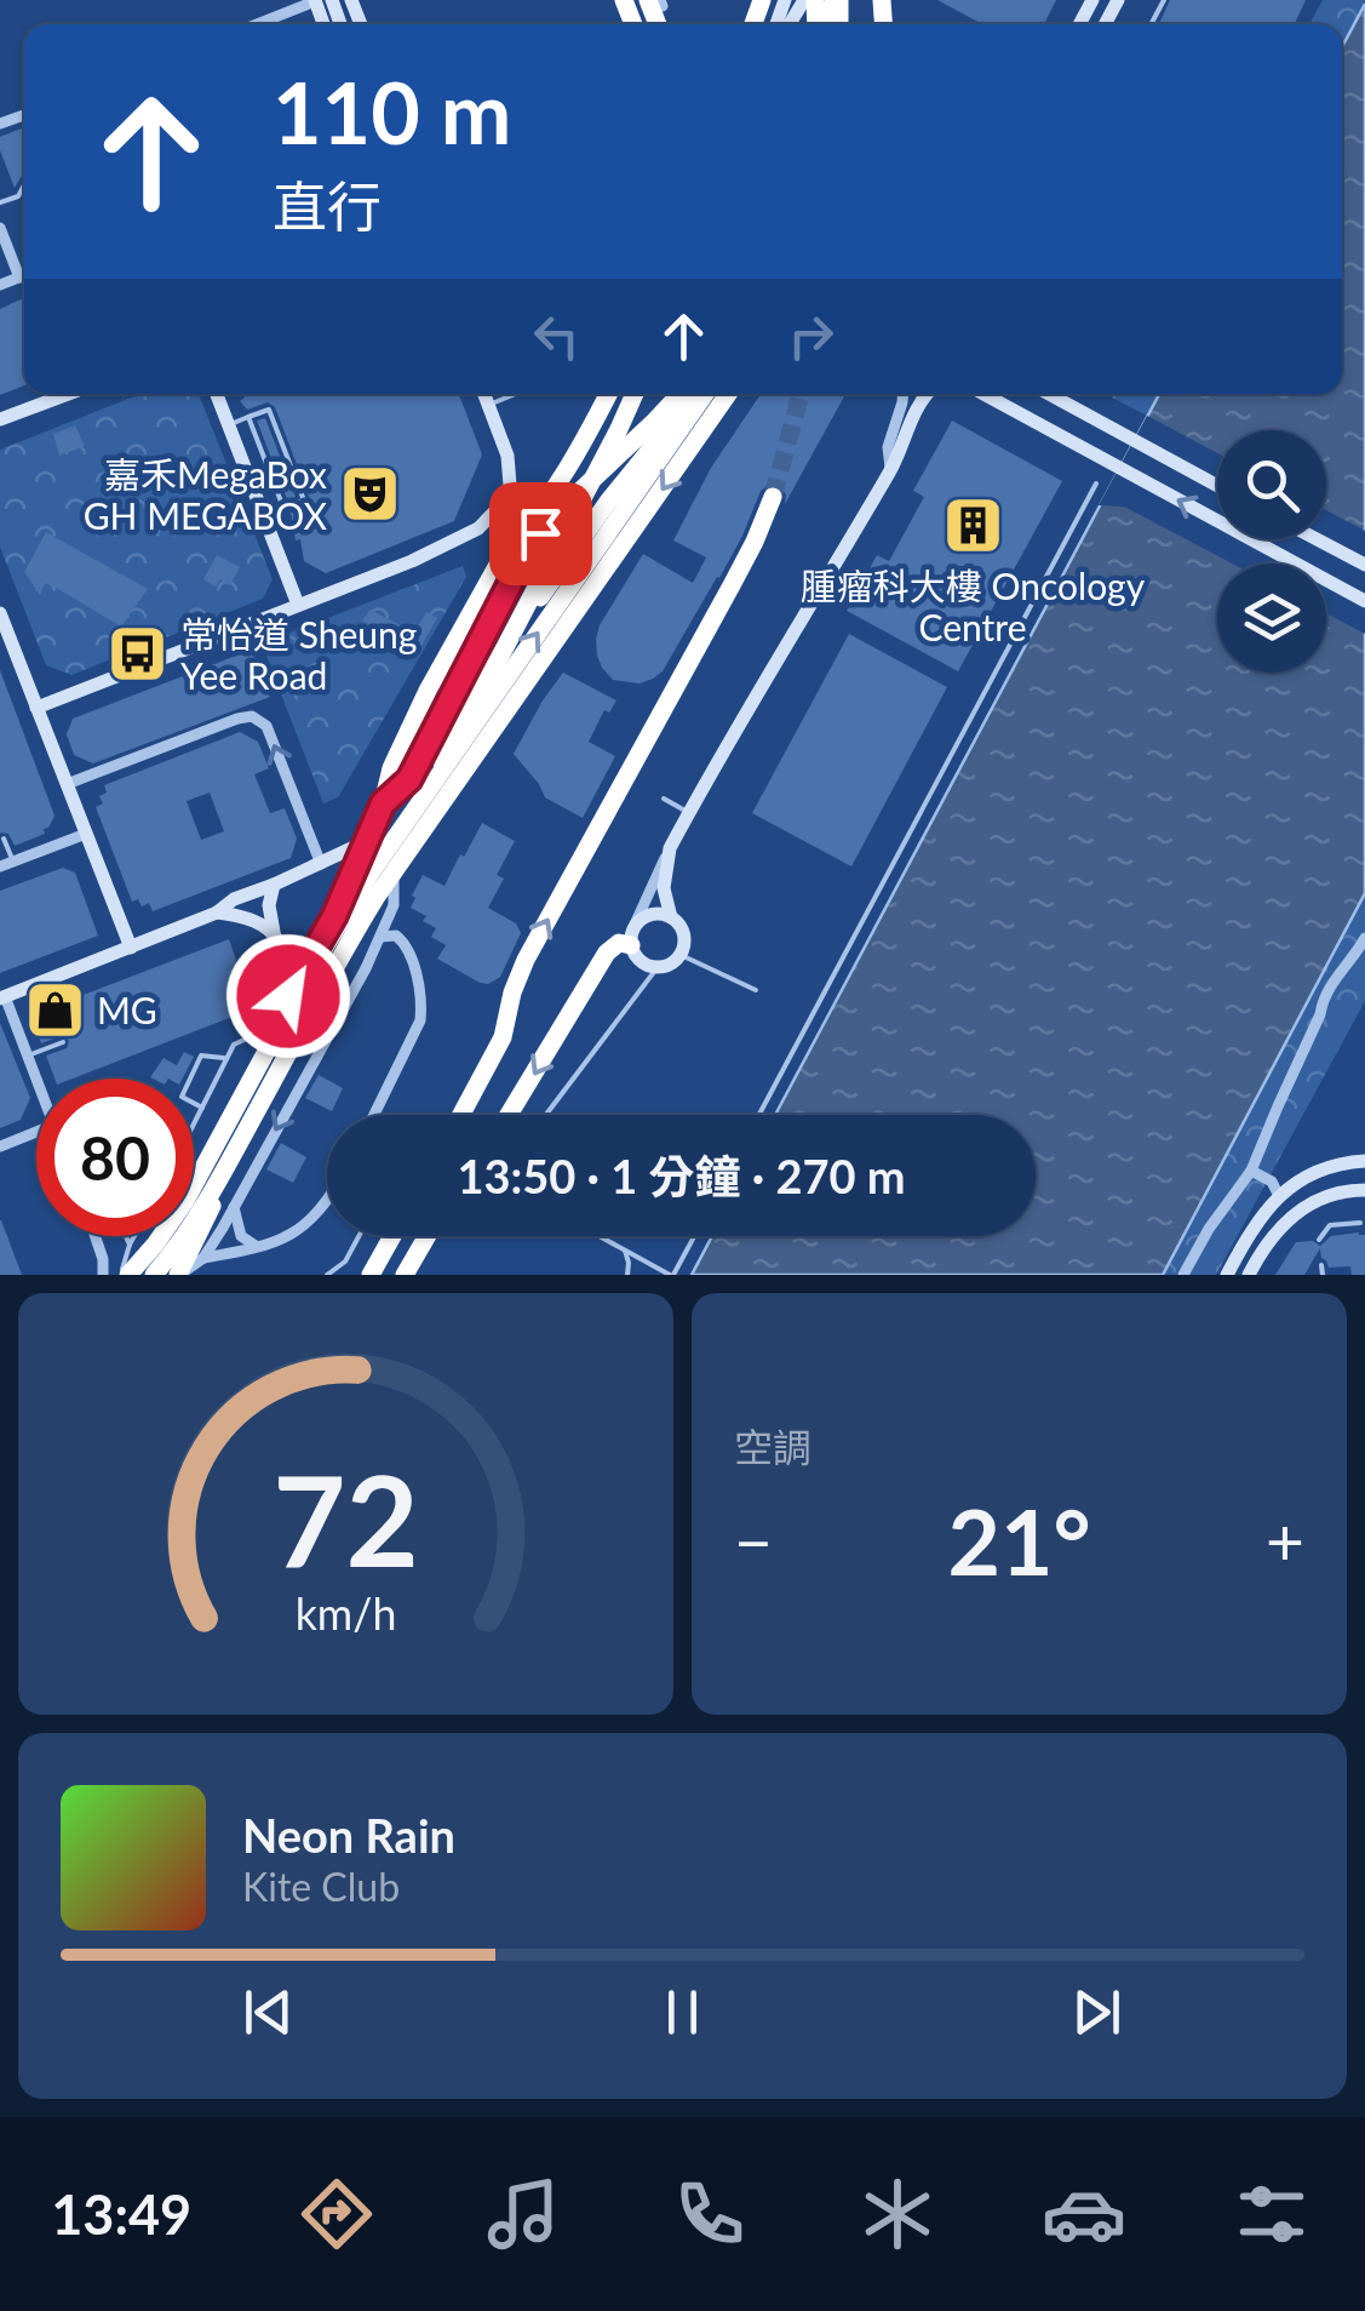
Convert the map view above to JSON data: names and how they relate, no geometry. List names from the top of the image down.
{
  "places": {
    "theatre": ["嘉禾MegaBox GH MEGABOX"],
    "building": ["腫瘤科大樓 Oncology Centre"],
    "bus stop": ["常怡道 Sheung Yee Road"],
    "shop": ["MG"]
  },
  "page": {
    "turn": ["110 m", "直行"],
    "limit": "80",
    "trip": "13:50 · 1 分鐘 · 270 m",
    "tile": "空調",
    "heat": ["−", "21°", "+"],
    "song": ["Neon Rain", "Kite Club"],
    "tabs": "13:49",
    "gauge": ["72", "km/h"]
  }
}
